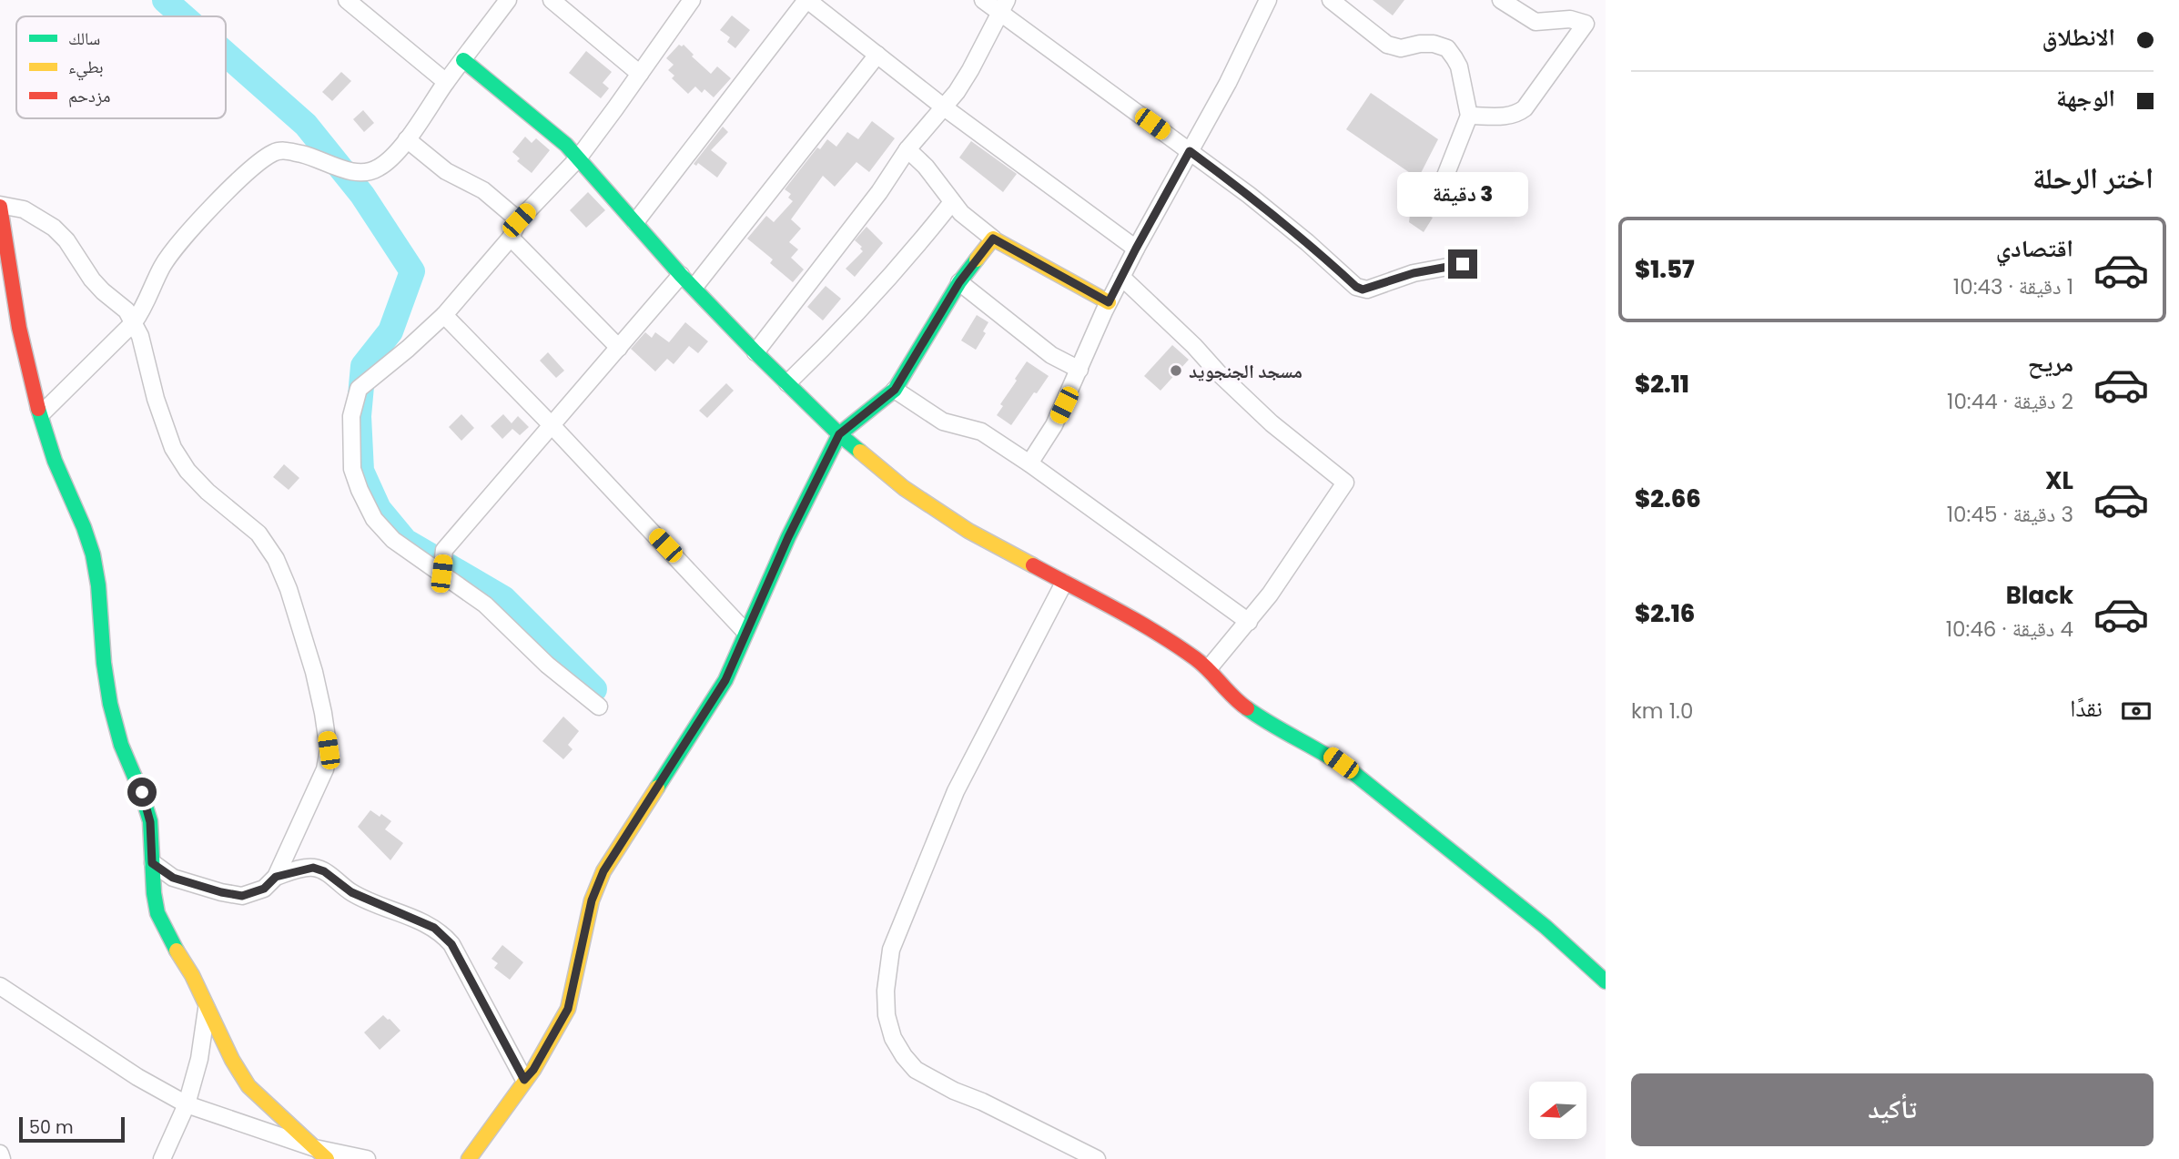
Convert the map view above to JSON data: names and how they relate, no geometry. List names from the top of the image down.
{
  "places": ["مسجد الجنجويد"],
  "legend": ["سالك", "بطيء", "مزدحم"],
  "scale_bar": "50 m",
  "north": "left",
  "page": {
    "banner": ["الانطلاق", "الوجهة"],
    "heading": "اختر الرحلة",
    "bubble": "3 دقيقة",
    "list": [
      {
        "name": "اقتصادي",
        "note": "1 دقيقة · 10:43",
        "value": "$1.57"
      },
      {
        "name": "مريح",
        "note": "2 دقيقة · 10:44",
        "value": "$2.11"
      },
      {
        "name": "XL",
        "note": "3 دقيقة · 10:45",
        "value": "$2.66"
      },
      {
        "name": "Black",
        "note": "4 دقيقة · 10:46",
        "value": "$2.16"
      }
    ],
    "pay": ["نقدًا", "1.0 km"],
    "buttons": "تأكيد",
    "scale": "50 m"
  }
}
